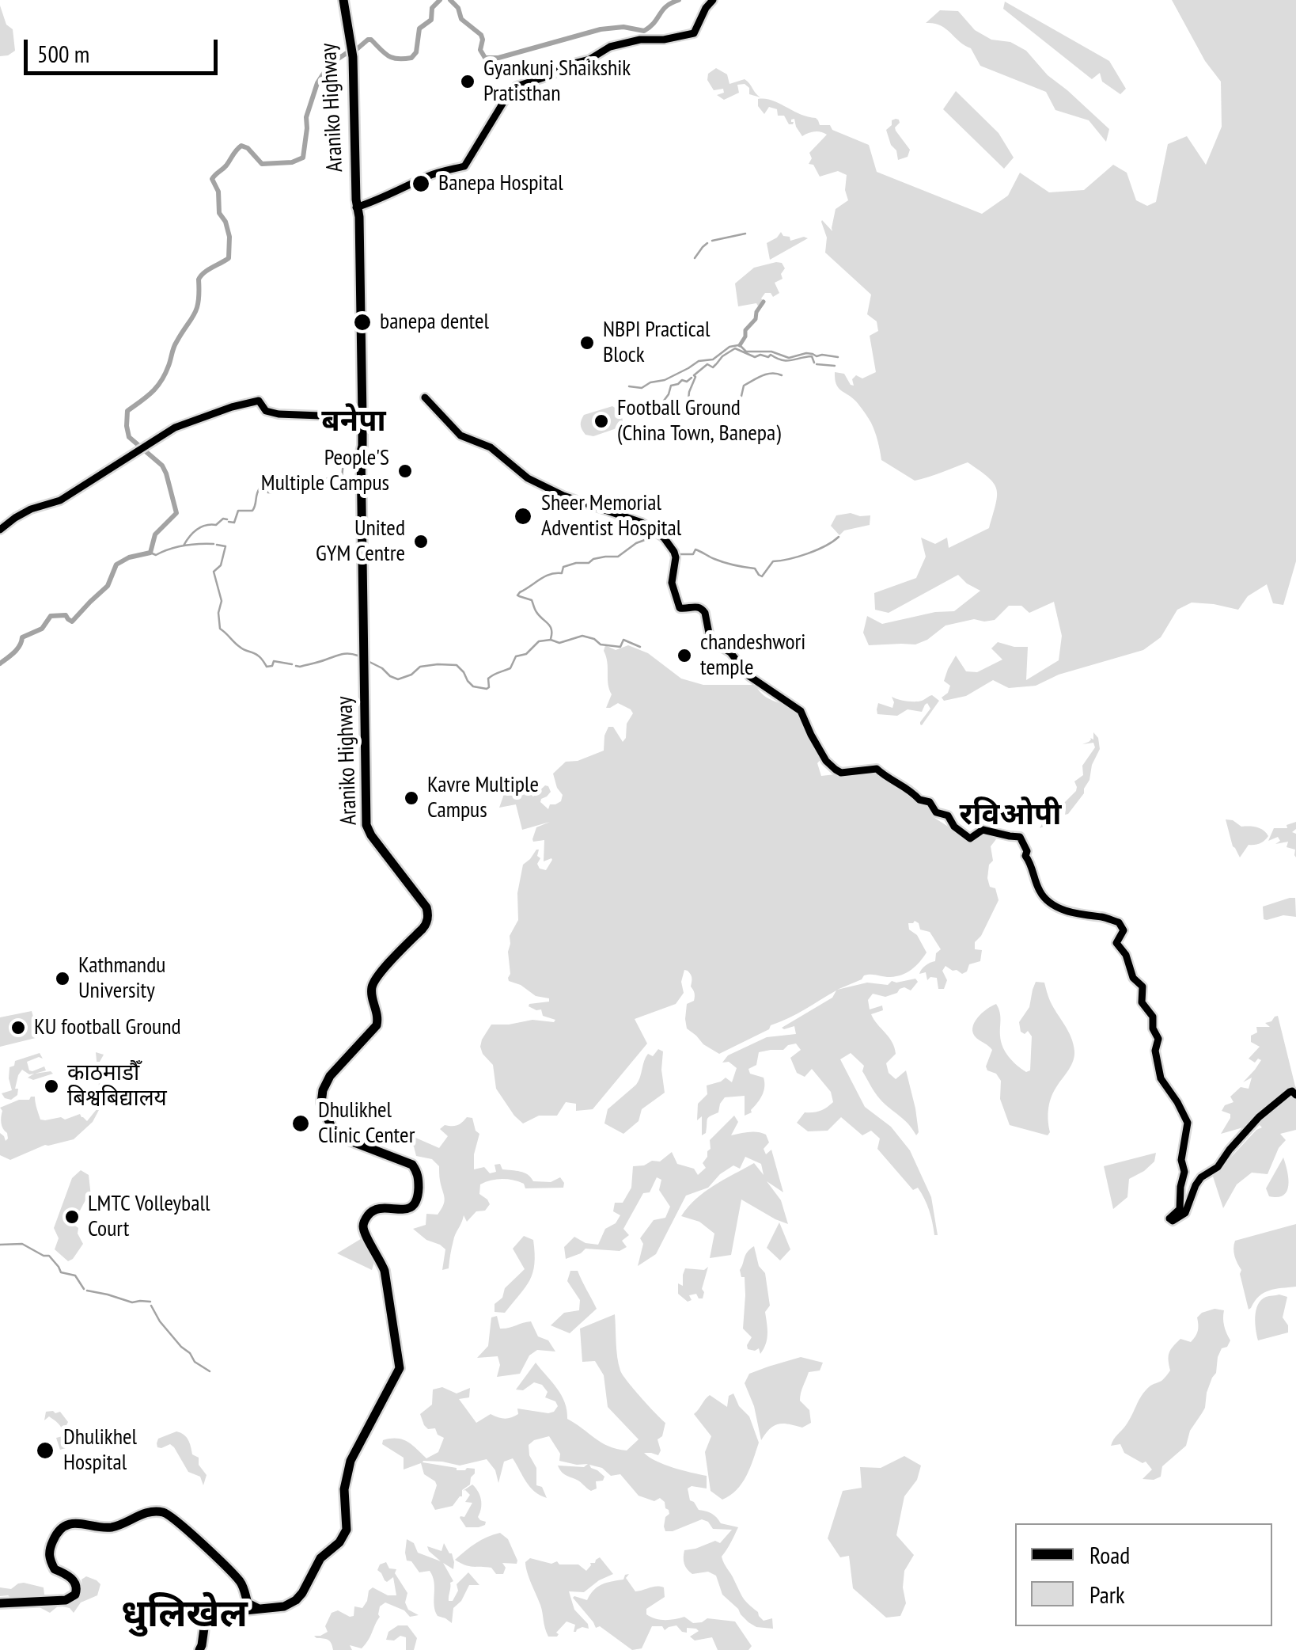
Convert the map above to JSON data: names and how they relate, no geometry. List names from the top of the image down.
{
  "streets": {
    "highway": ["Araniko Highway"]
  },
  "districts": ["बनेपा", "रविओपी", "धुलिखेल"],
  "places": [
    "Gyankunj Shaikshik Pratisthan",
    "Banepa Hospital",
    "banepa dentel",
    "NBPI Practical Block",
    "Football Ground (China Town, Banepa)",
    "People'S Multiple Campus",
    "Sheer Memorial Adventist Hospital",
    "United GYM Centre",
    "chandeshwori temple",
    "Kavre Multiple Campus",
    "Kathmandu University",
    "KU football Ground",
    "काठमाडौँ बिश्वबिद्यालय",
    "Dhulikhel Clinic Center",
    "LMTC Volleyball Court",
    "Dhulikhel Hospital"
  ],
  "legend": ["Road", "Park"],
  "scale_bar": "500 m"
}
